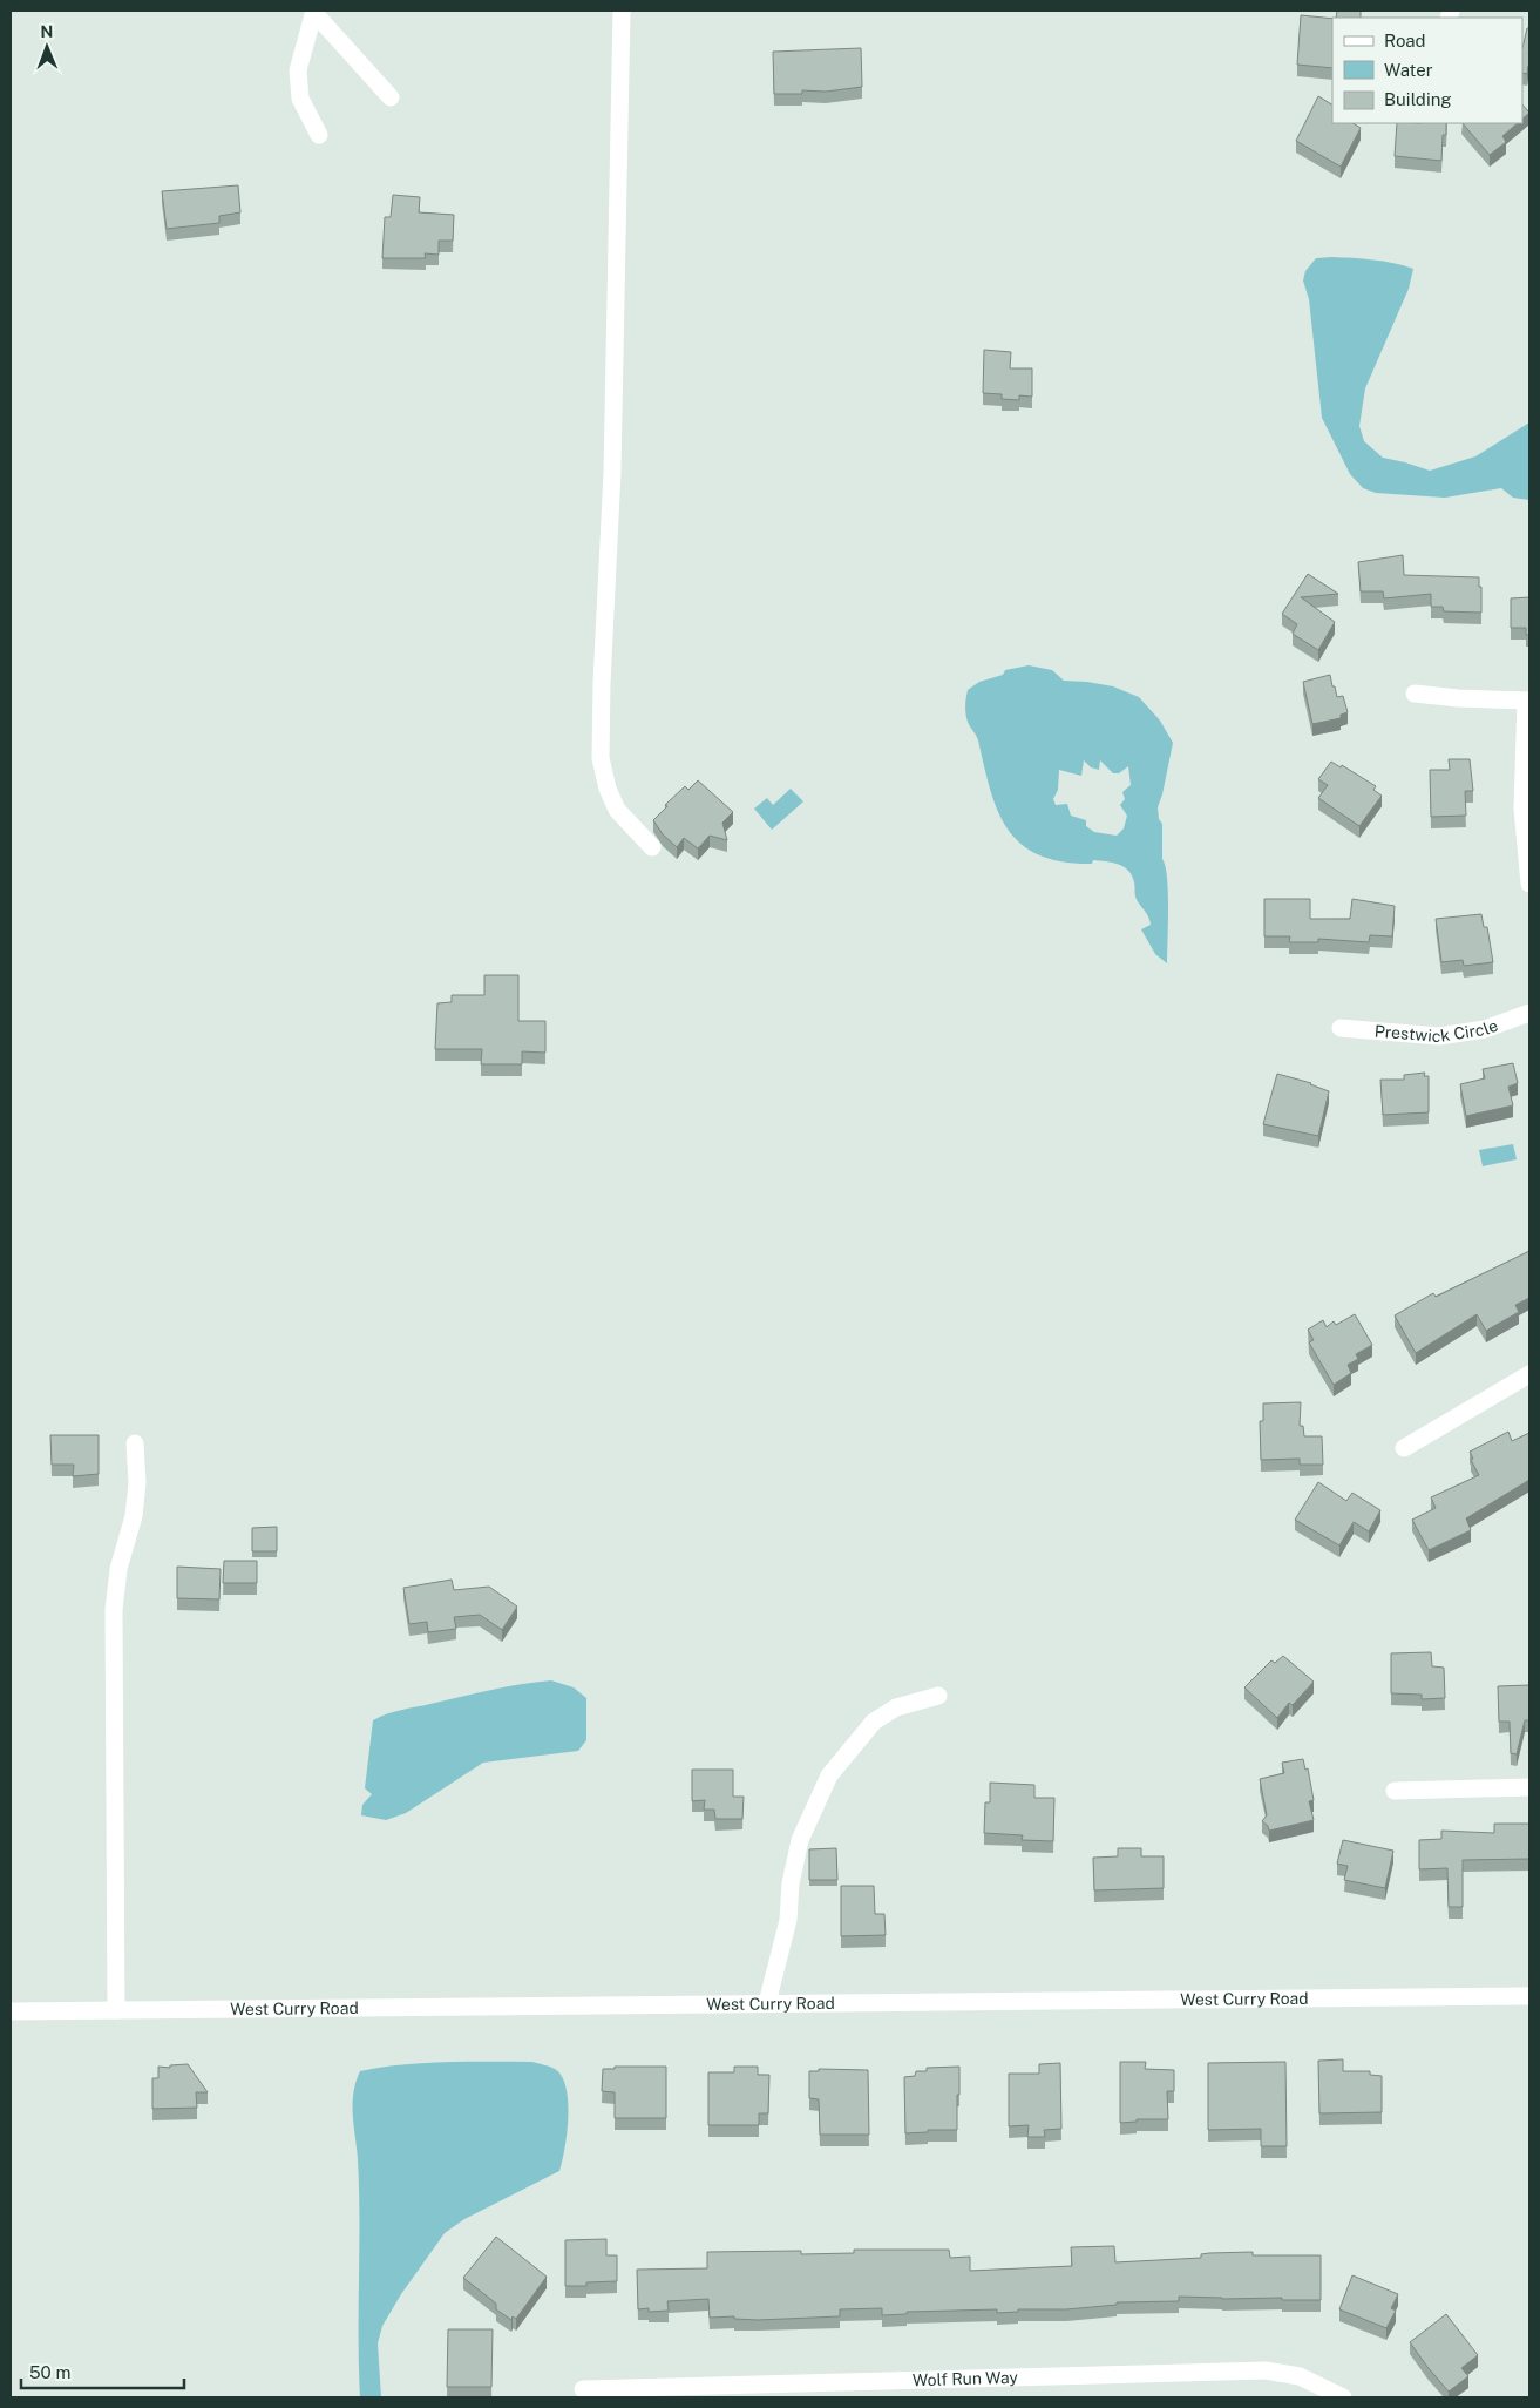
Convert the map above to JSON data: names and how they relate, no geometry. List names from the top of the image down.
{
  "streets": {
    "street": ["Prestwick Circle", "West Curry Road", "Wolf Run Way"]
  },
  "legend": ["Road", "Water", "Building"],
  "scale_bar": "50 m",
  "north": "top"
}
